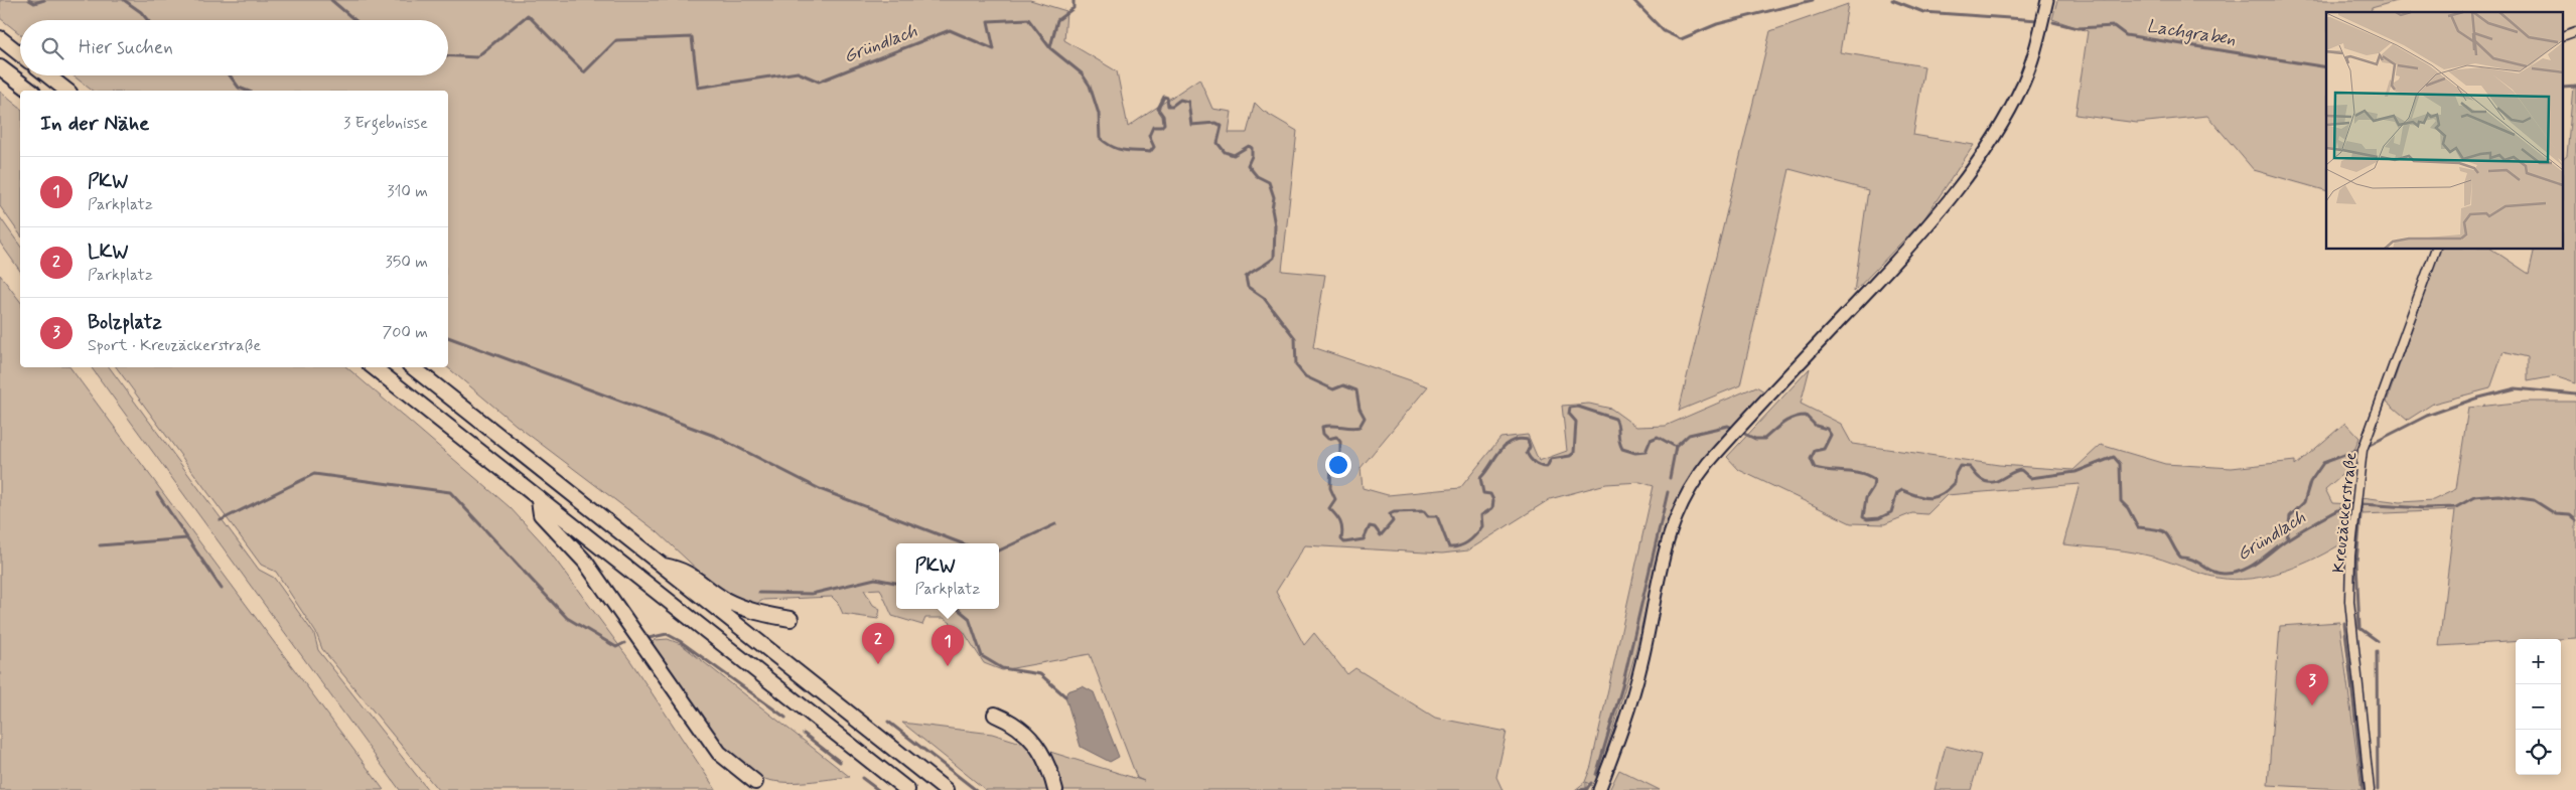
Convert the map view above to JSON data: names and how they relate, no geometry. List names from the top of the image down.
{
  "streets": {
    "street": ["Kreuzäckerstraße"]
  },
  "water": ["Lachgraben", "Gründlach"],
  "page": {
    "search": "Hier suchen",
    "heading": ["In der Nähe", "3 Ergebnisse"],
    "list": [
      {
        "mark": "1",
        "name": "PKW",
        "note": "Parkplatz",
        "value": "310 m"
      },
      {
        "mark": "2",
        "name": "LKW",
        "note": "Parkplatz",
        "value": "350 m"
      },
      {
        "mark": "3",
        "name": "Bolzplatz",
        "note": "Sport · Kreuzäckerstraße",
        "value": "700 m"
      }
    ],
    "popup": ["PKW", "Parkplatz"],
    "pins": ["2", "1", "3"],
    "map_buttons": ["+", "−"]
  }
}
